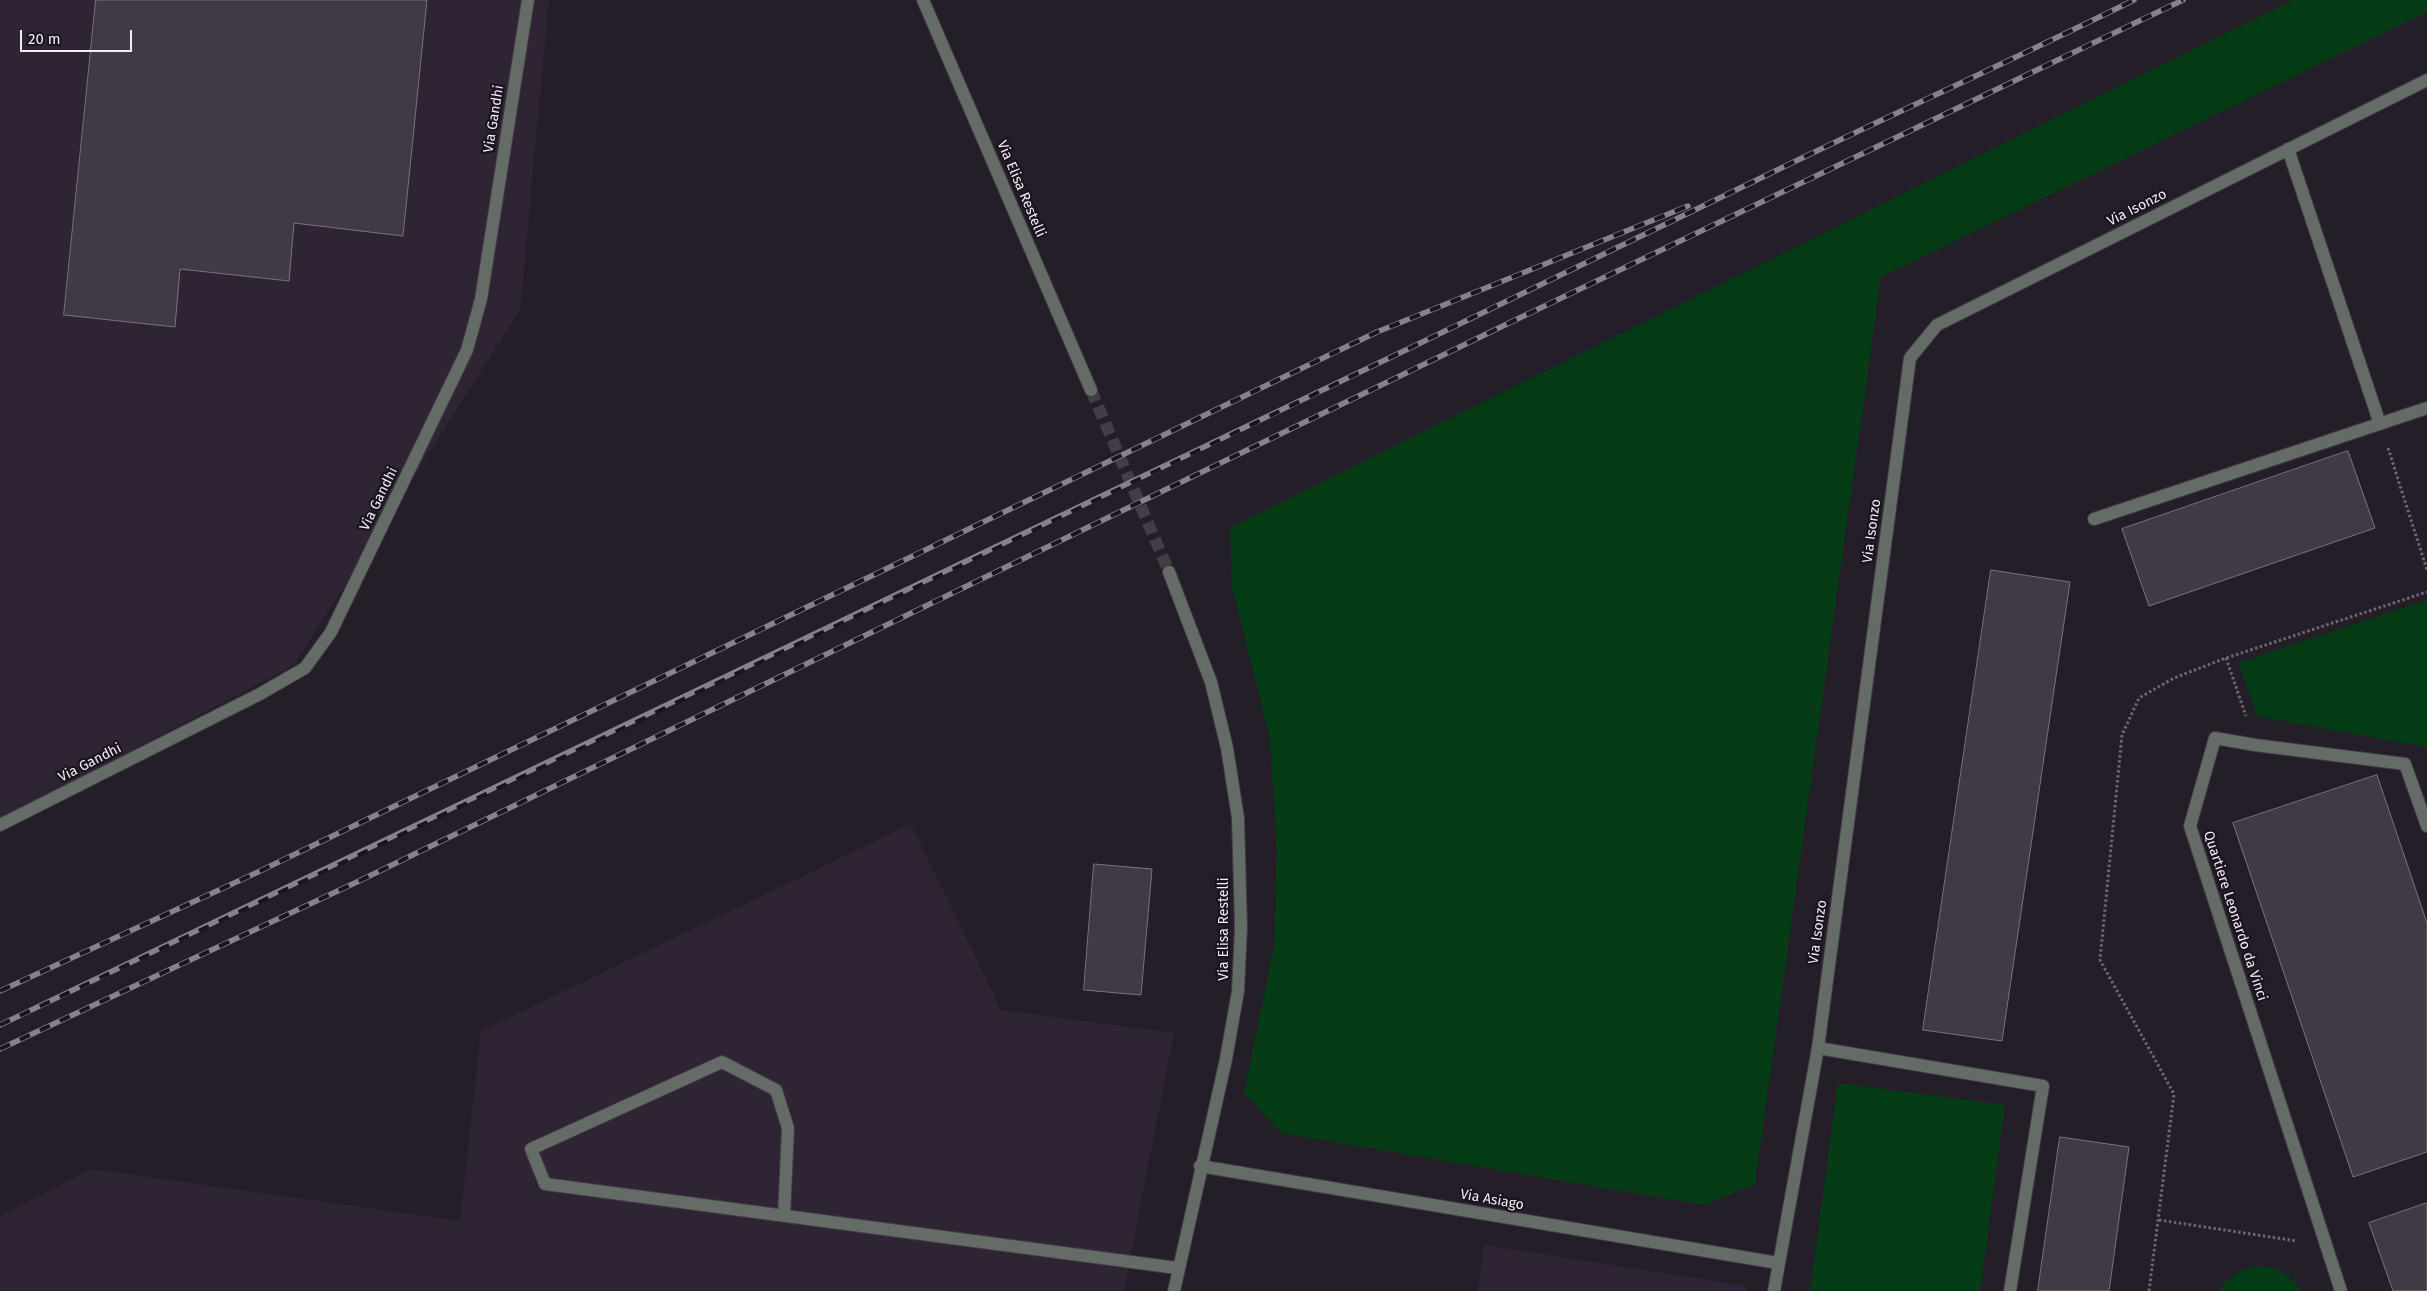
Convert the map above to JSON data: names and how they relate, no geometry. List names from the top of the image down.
{
  "streets": {
    "street": [
      "Via Gandhi",
      "Via Elisa Restelli",
      "Via Isonzo",
      "Quartiere Leonardo da Vinci",
      "Via Asiago"
    ]
  },
  "crossings": [
    ["Via Elisa Restelli", "Via Asiago"],
    ["Via Isonzo", "Via Asiago"]
  ],
  "scale_bar": "20 m"
}
